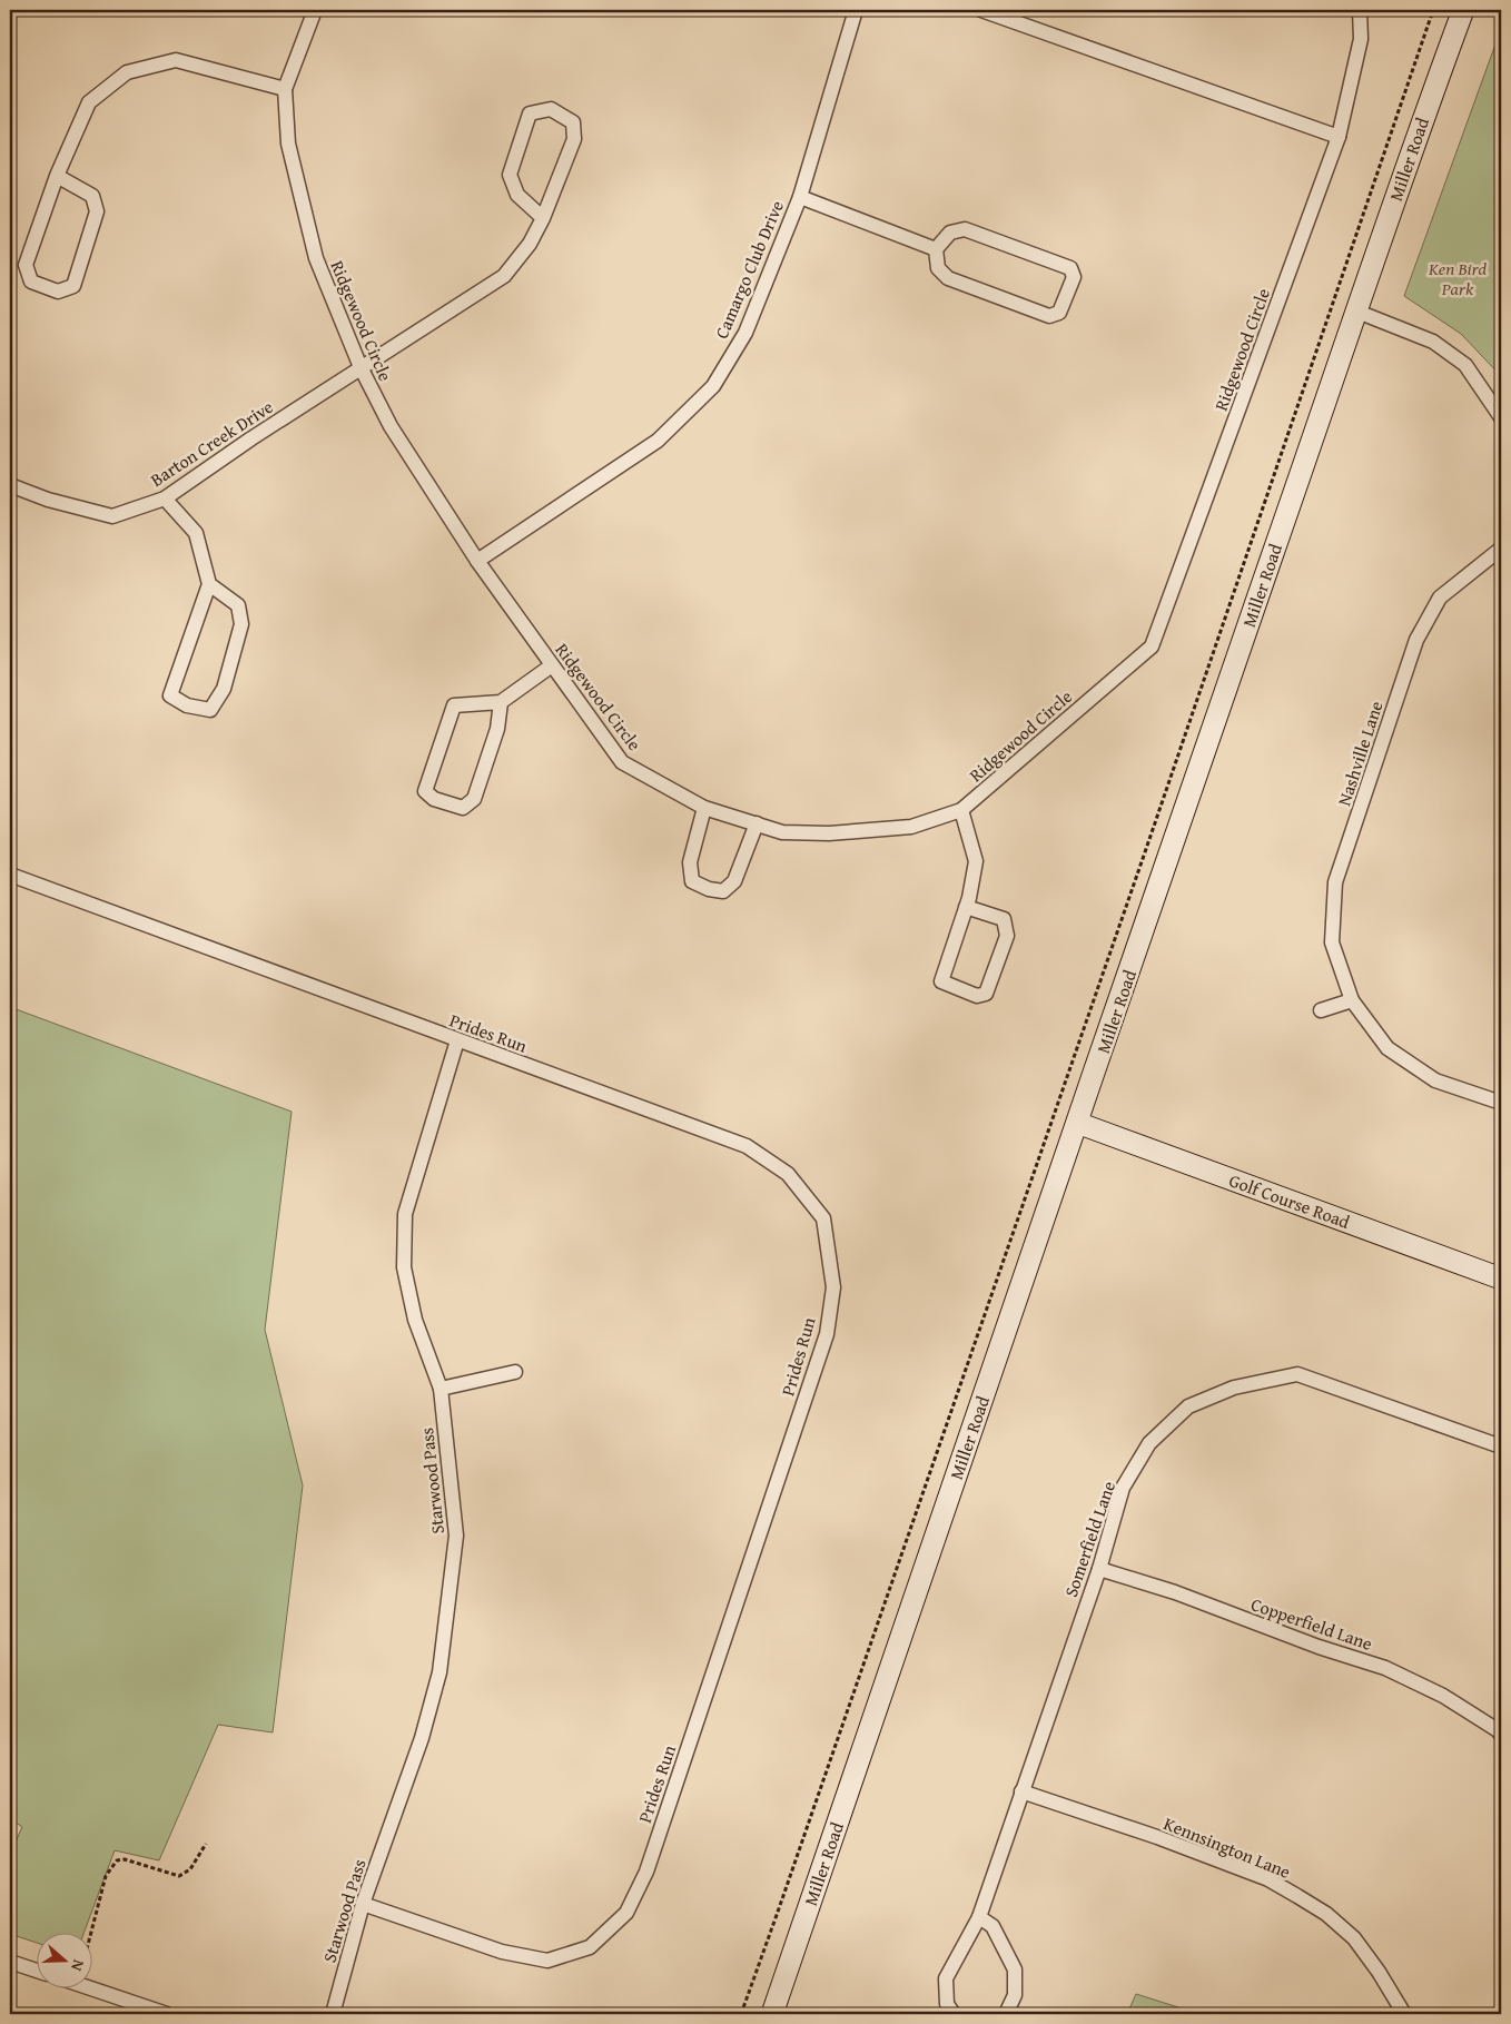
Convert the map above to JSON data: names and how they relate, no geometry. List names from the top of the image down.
{
  "streets": {
    "street": [
      "Miller Road",
      "Camargo Club Drive",
      "Ridgewood Circle",
      "Barton Creek Drive",
      "Nashville Lane",
      "Prides Run",
      "Golf Course Road",
      "Starwood Pass",
      "Somerfield Lane",
      "Copperfield Lane",
      "Kennsington Lane"
    ]
  },
  "crossings": [
    ["Miller Road", "Golf Course Road"],
    ["Camargo Club Drive", "Ridgewood Circle"],
    ["Ridgewood Circle", "Barton Creek Drive"],
    ["Prides Run", "Starwood Pass"],
    ["Somerfield Lane", "Copperfield Lane"],
    ["Somerfield Lane", "Kennsington Lane"]
  ],
  "parks": ["Ken Bird Park"],
  "north": "right"
}
